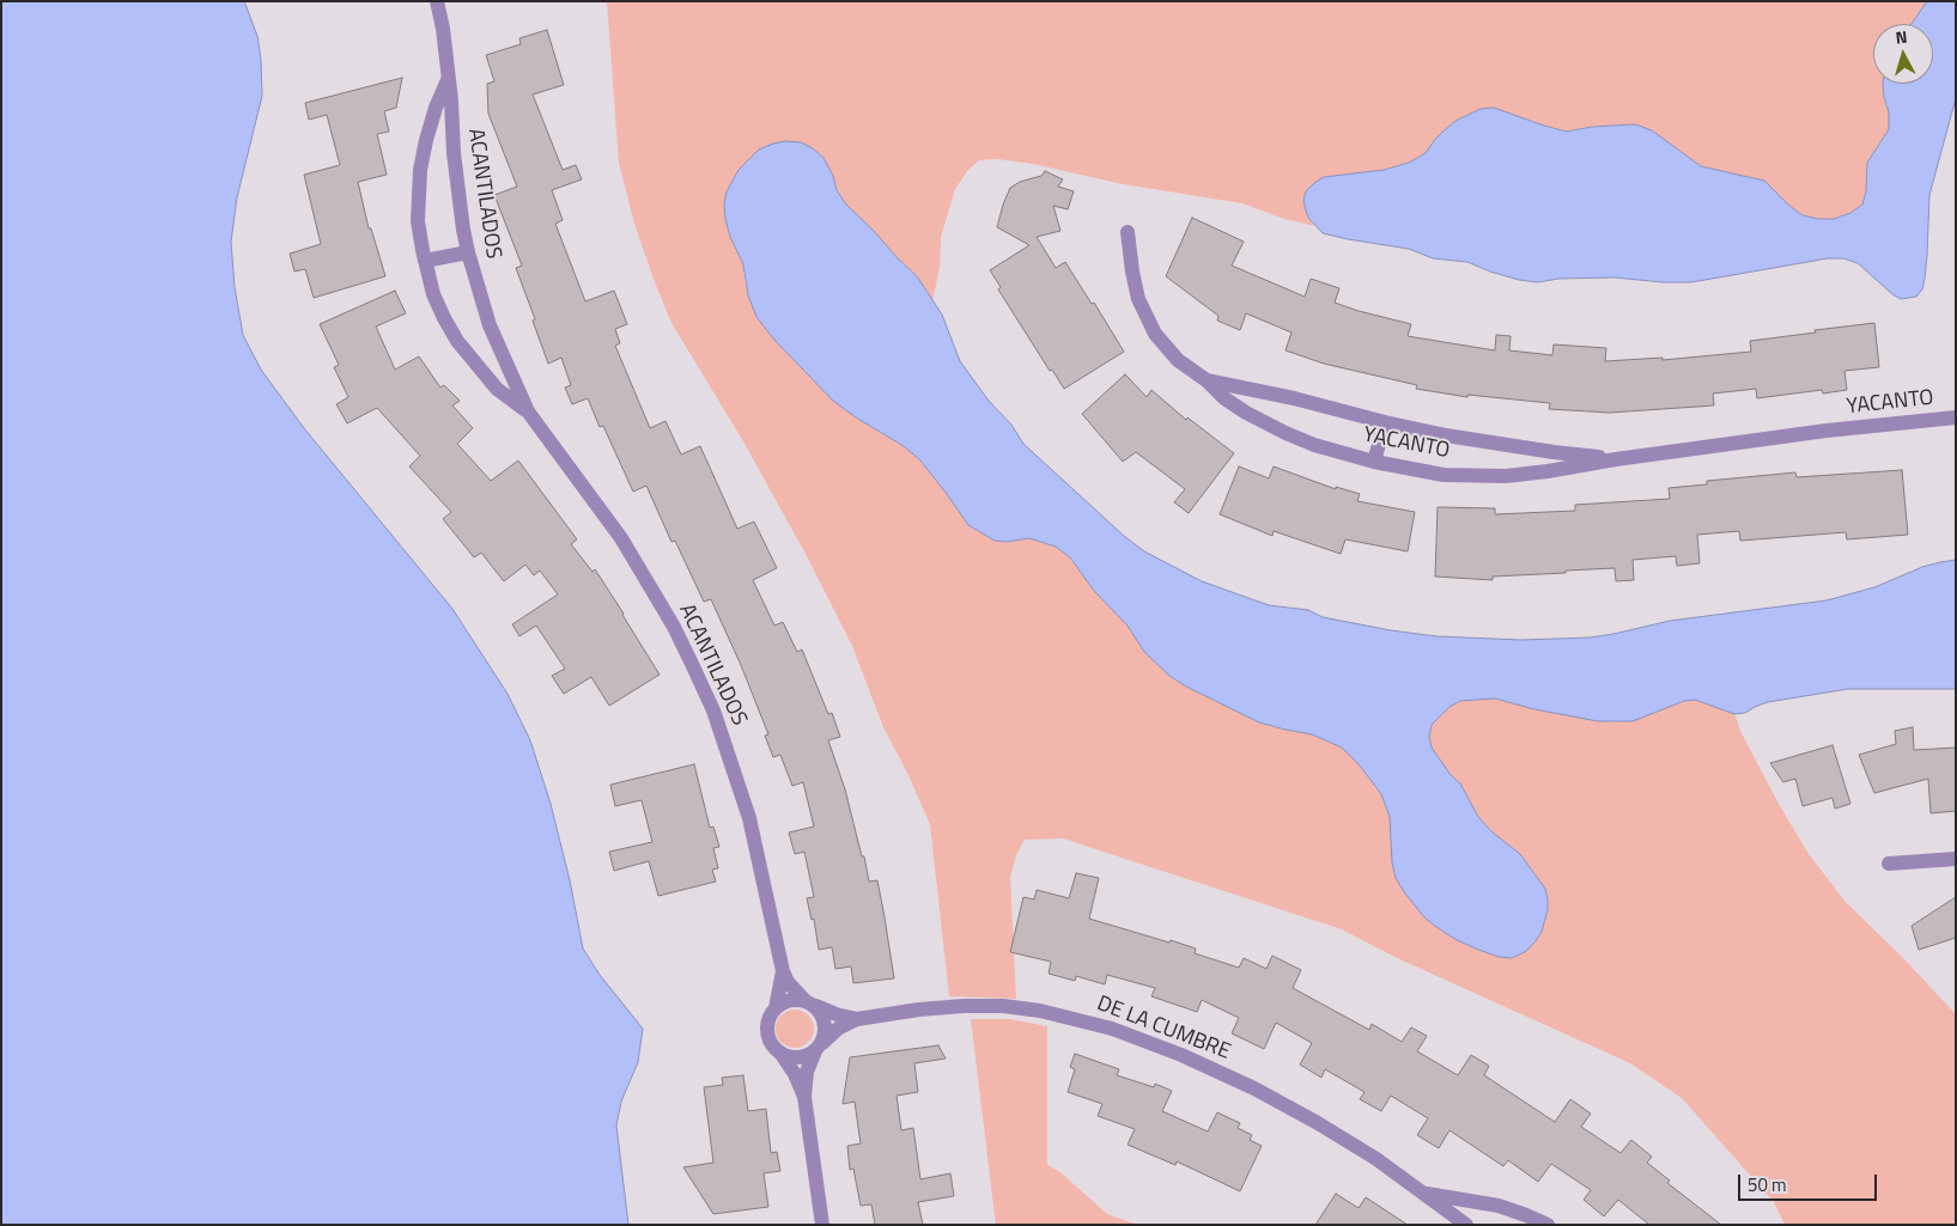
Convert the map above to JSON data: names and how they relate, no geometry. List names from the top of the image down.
{
  "streets": {
    "street": ["ACANTILADOS", "YACANTO", "DE LA CUMBRE"]
  },
  "scale_bar": "50 m",
  "north": "top"
}
